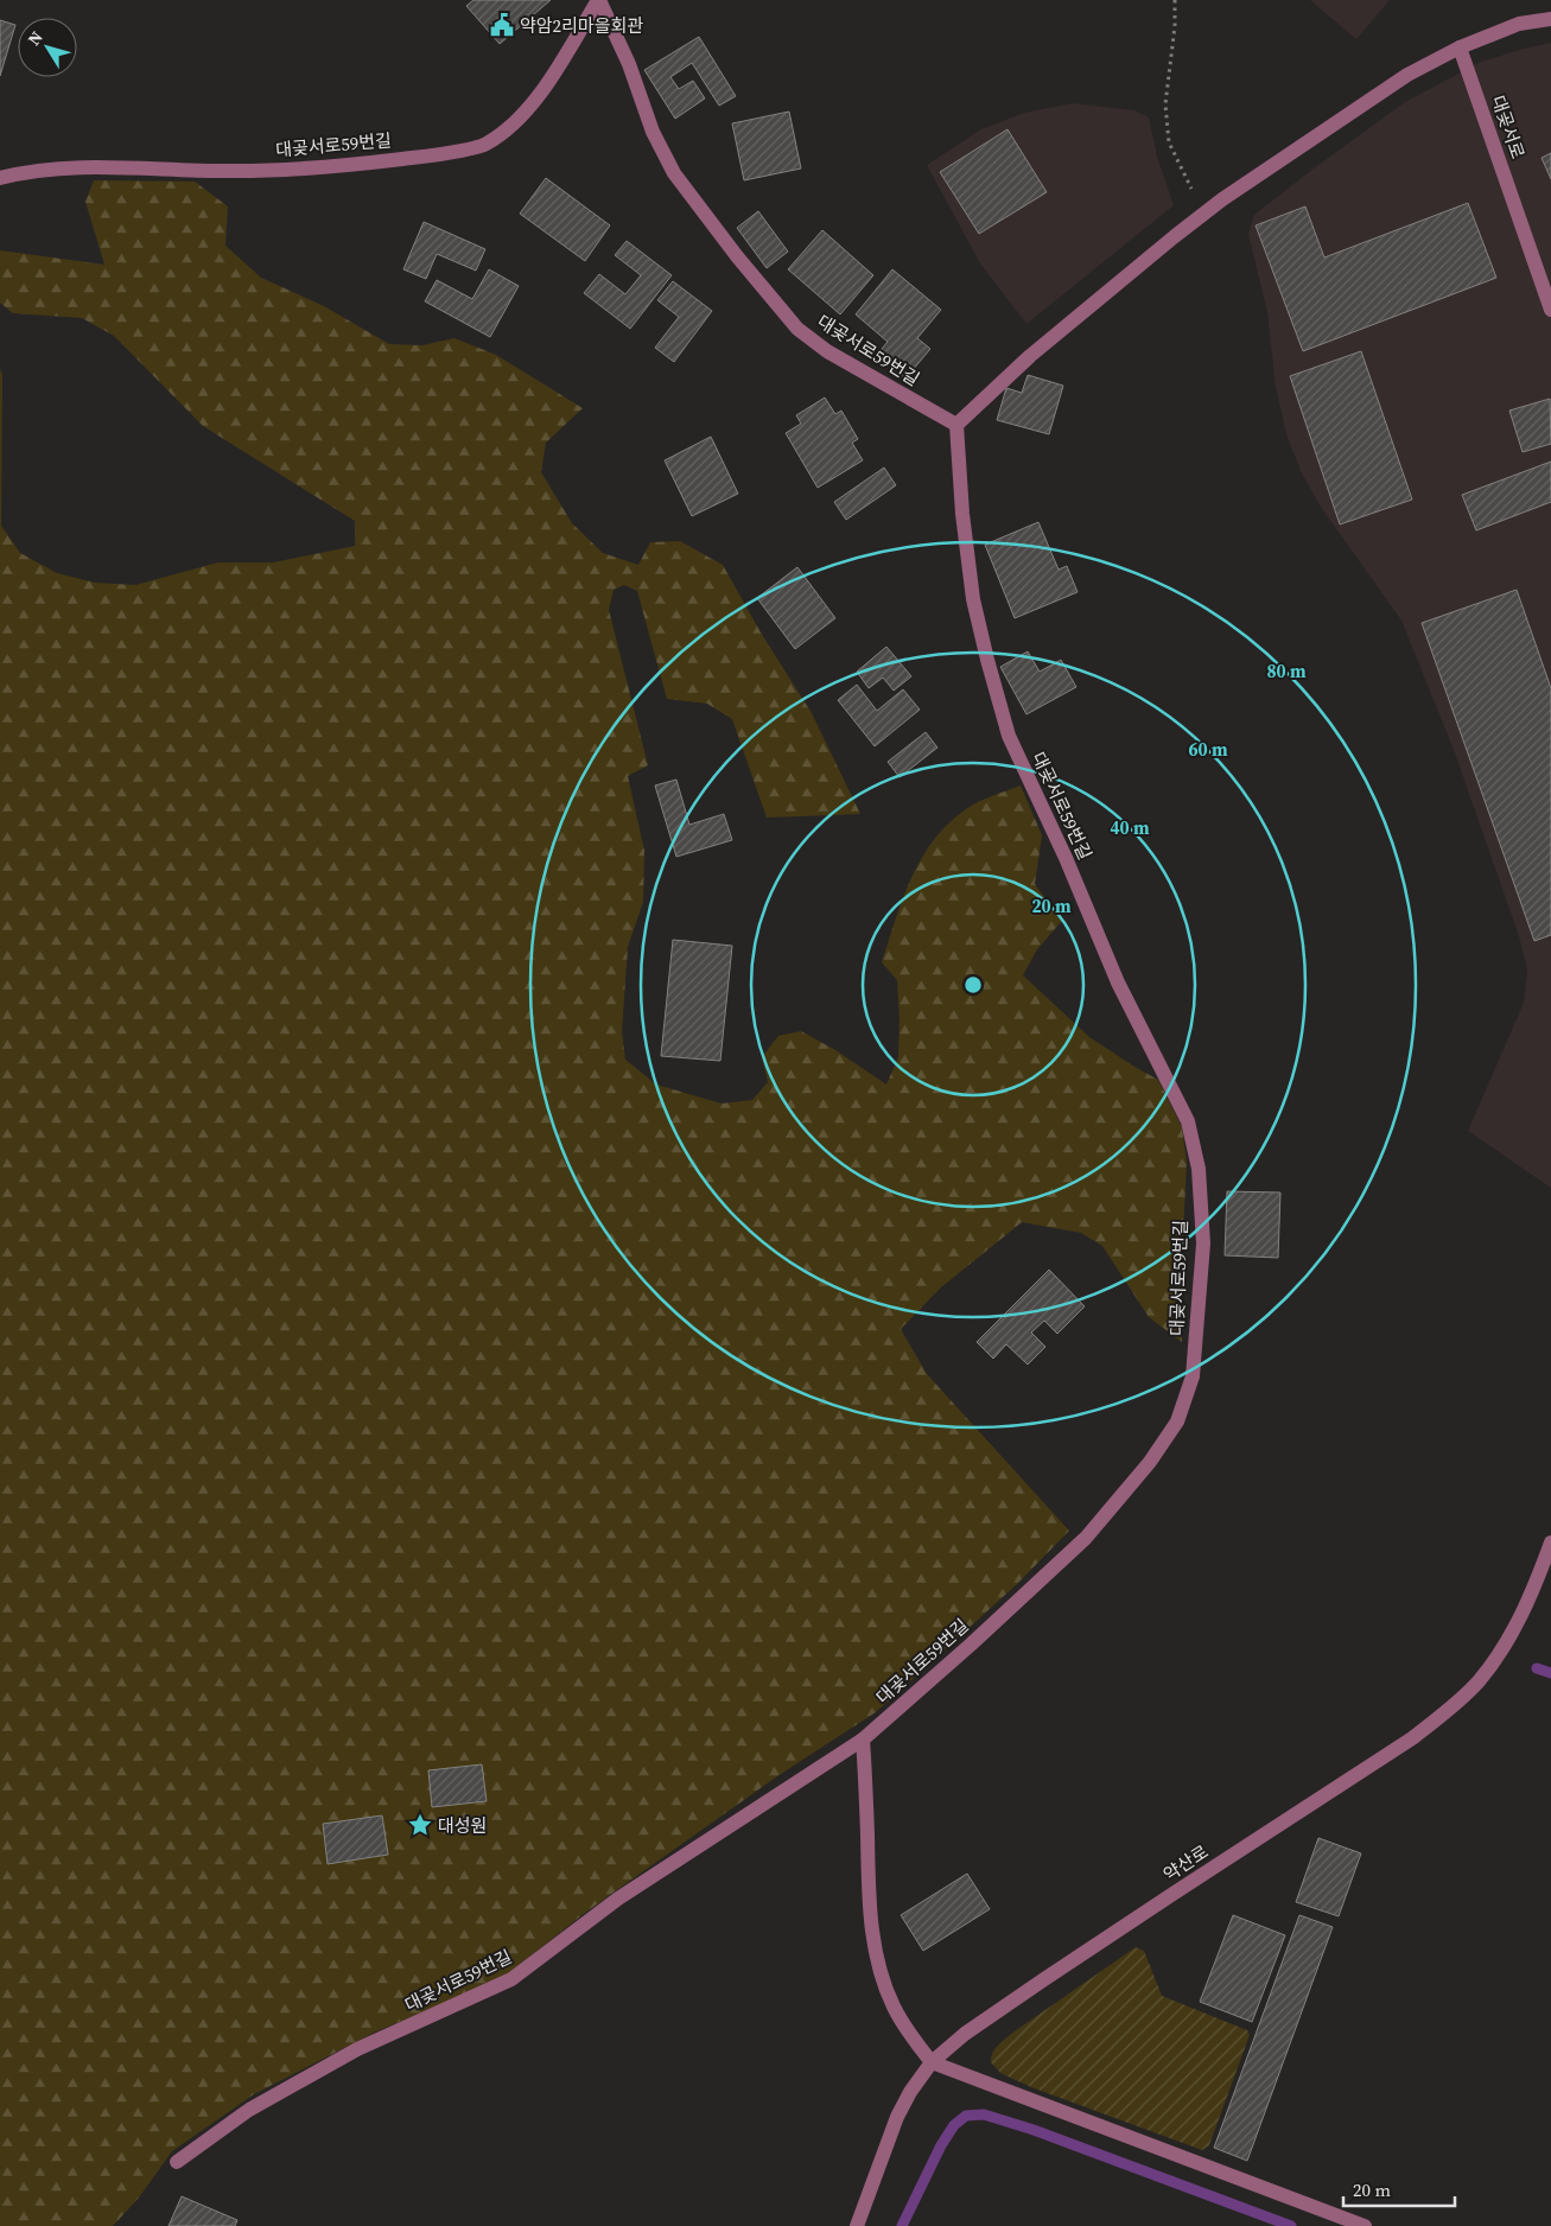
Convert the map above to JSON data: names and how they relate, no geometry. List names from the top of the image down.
{
  "streets": {
    "street": ["대곶서로", "대곶서로59번길", "약산로"]
  },
  "places": {
    "public building": ["약암2리마을회관"],
    "place": ["대성원"]
  },
  "scale_bar": "20 m",
  "north": "top left",
  "rings": [
    "80 m",
    "60 m",
    "40 m",
    "20 m"
  ]
}
